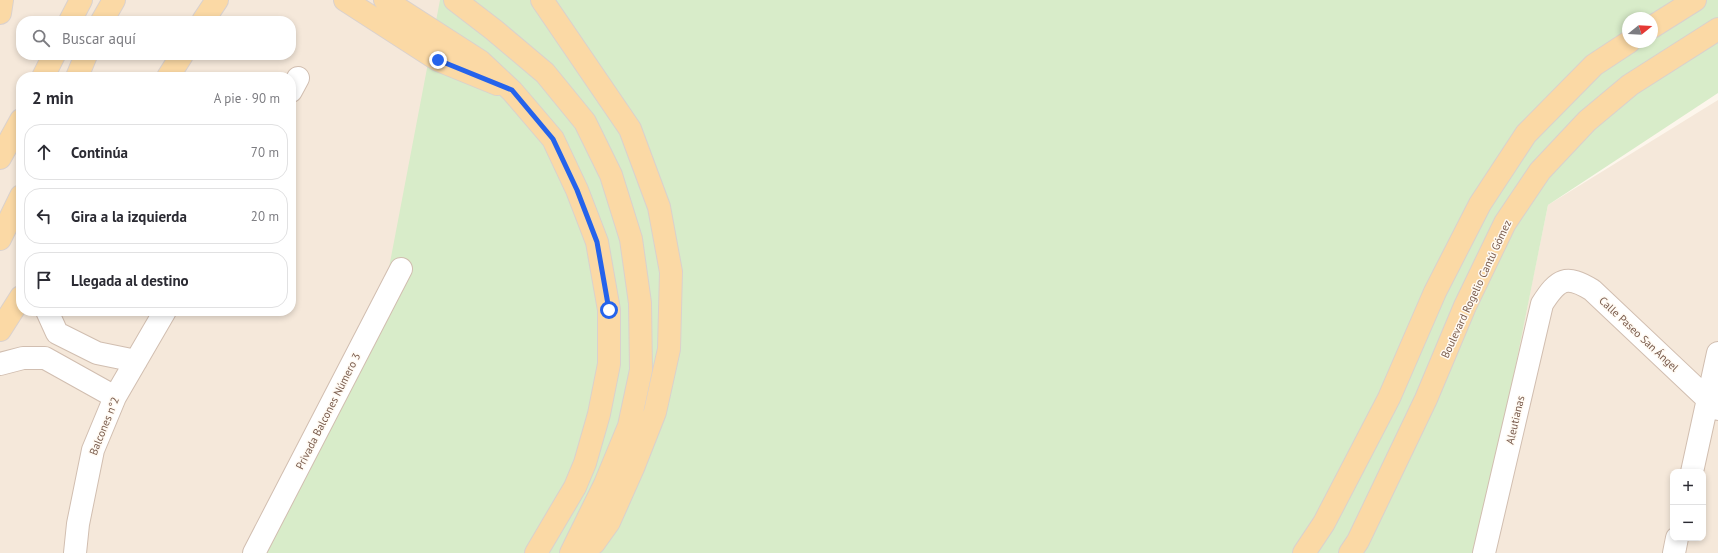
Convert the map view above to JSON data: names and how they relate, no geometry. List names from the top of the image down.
{
  "streets": {
    "main road": ["Boulevard Rogelio Cantú Gómez"],
    "street": [
      "Calle Paseo San Ángel",
      "Privada Balcones Número 3",
      "Aleutianas",
      "Balcones n°2"
    ]
  },
  "crossings": [
    ["Calle Paseo San Ángel", "Aleutianas"]
  ],
  "north": "right",
  "page": {
    "search": "Buscar aquí",
    "heading": ["2 min", "A pie · 90 m"],
    "list": [
      ["Continúa", "70 m"],
      ["Gira a la izquierda", "20 m"],
      "Llegada al destino"
    ],
    "map_buttons": ["+", "−"]
  }
}
